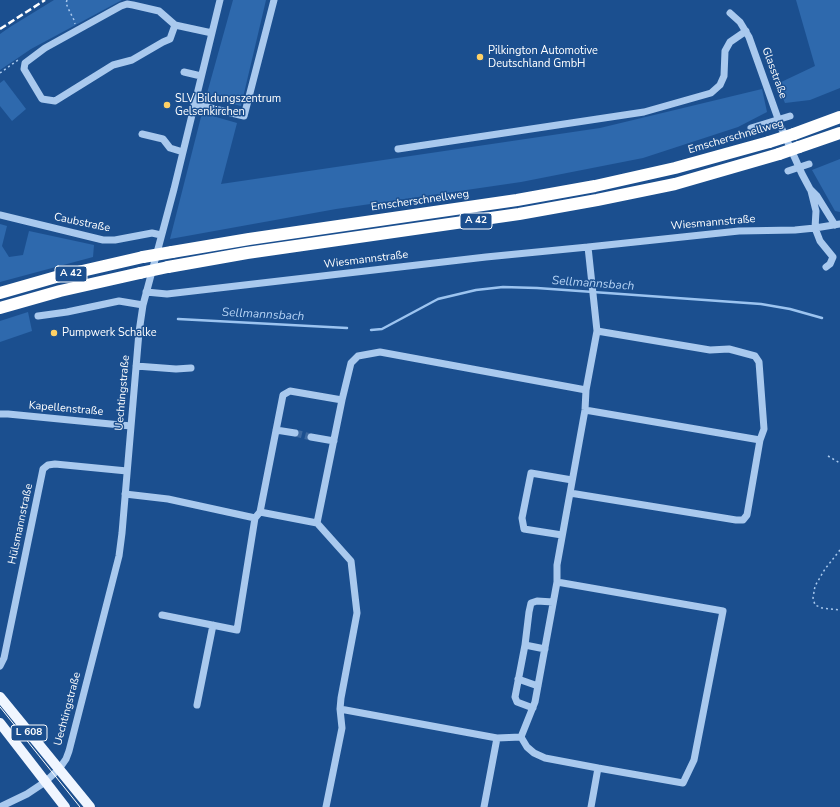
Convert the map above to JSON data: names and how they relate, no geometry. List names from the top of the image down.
{
  "streets": {
    "highway": ["Emscherschnellweg", "A 42"],
    "main road": ["L 608"],
    "street": [
      "Glasstraße",
      "Caubstraße",
      "Wiesmannstraße",
      "Uechtingstraße",
      "Kapellenstraße",
      "Hülsmannstraße"
    ]
  },
  "crossings": [
    ["Glasstraße", "Wiesmannstraße"],
    ["Caubstraße", "Uechtingstraße"],
    ["Wiesmannstraße", "Uechtingstraße"],
    ["Uechtingstraße", "Kapellenstraße"],
    ["Uechtingstraße", "Hülsmannstraße"],
    ["Uechtingstraße", "L 608"]
  ],
  "water": ["Sellmannsbach"],
  "places": ["Pilkington Automotive Deutschland GmbH", "SLV Bildungszentrum Gelsenkirchen", "Pumpwerk Schalke"]
}
